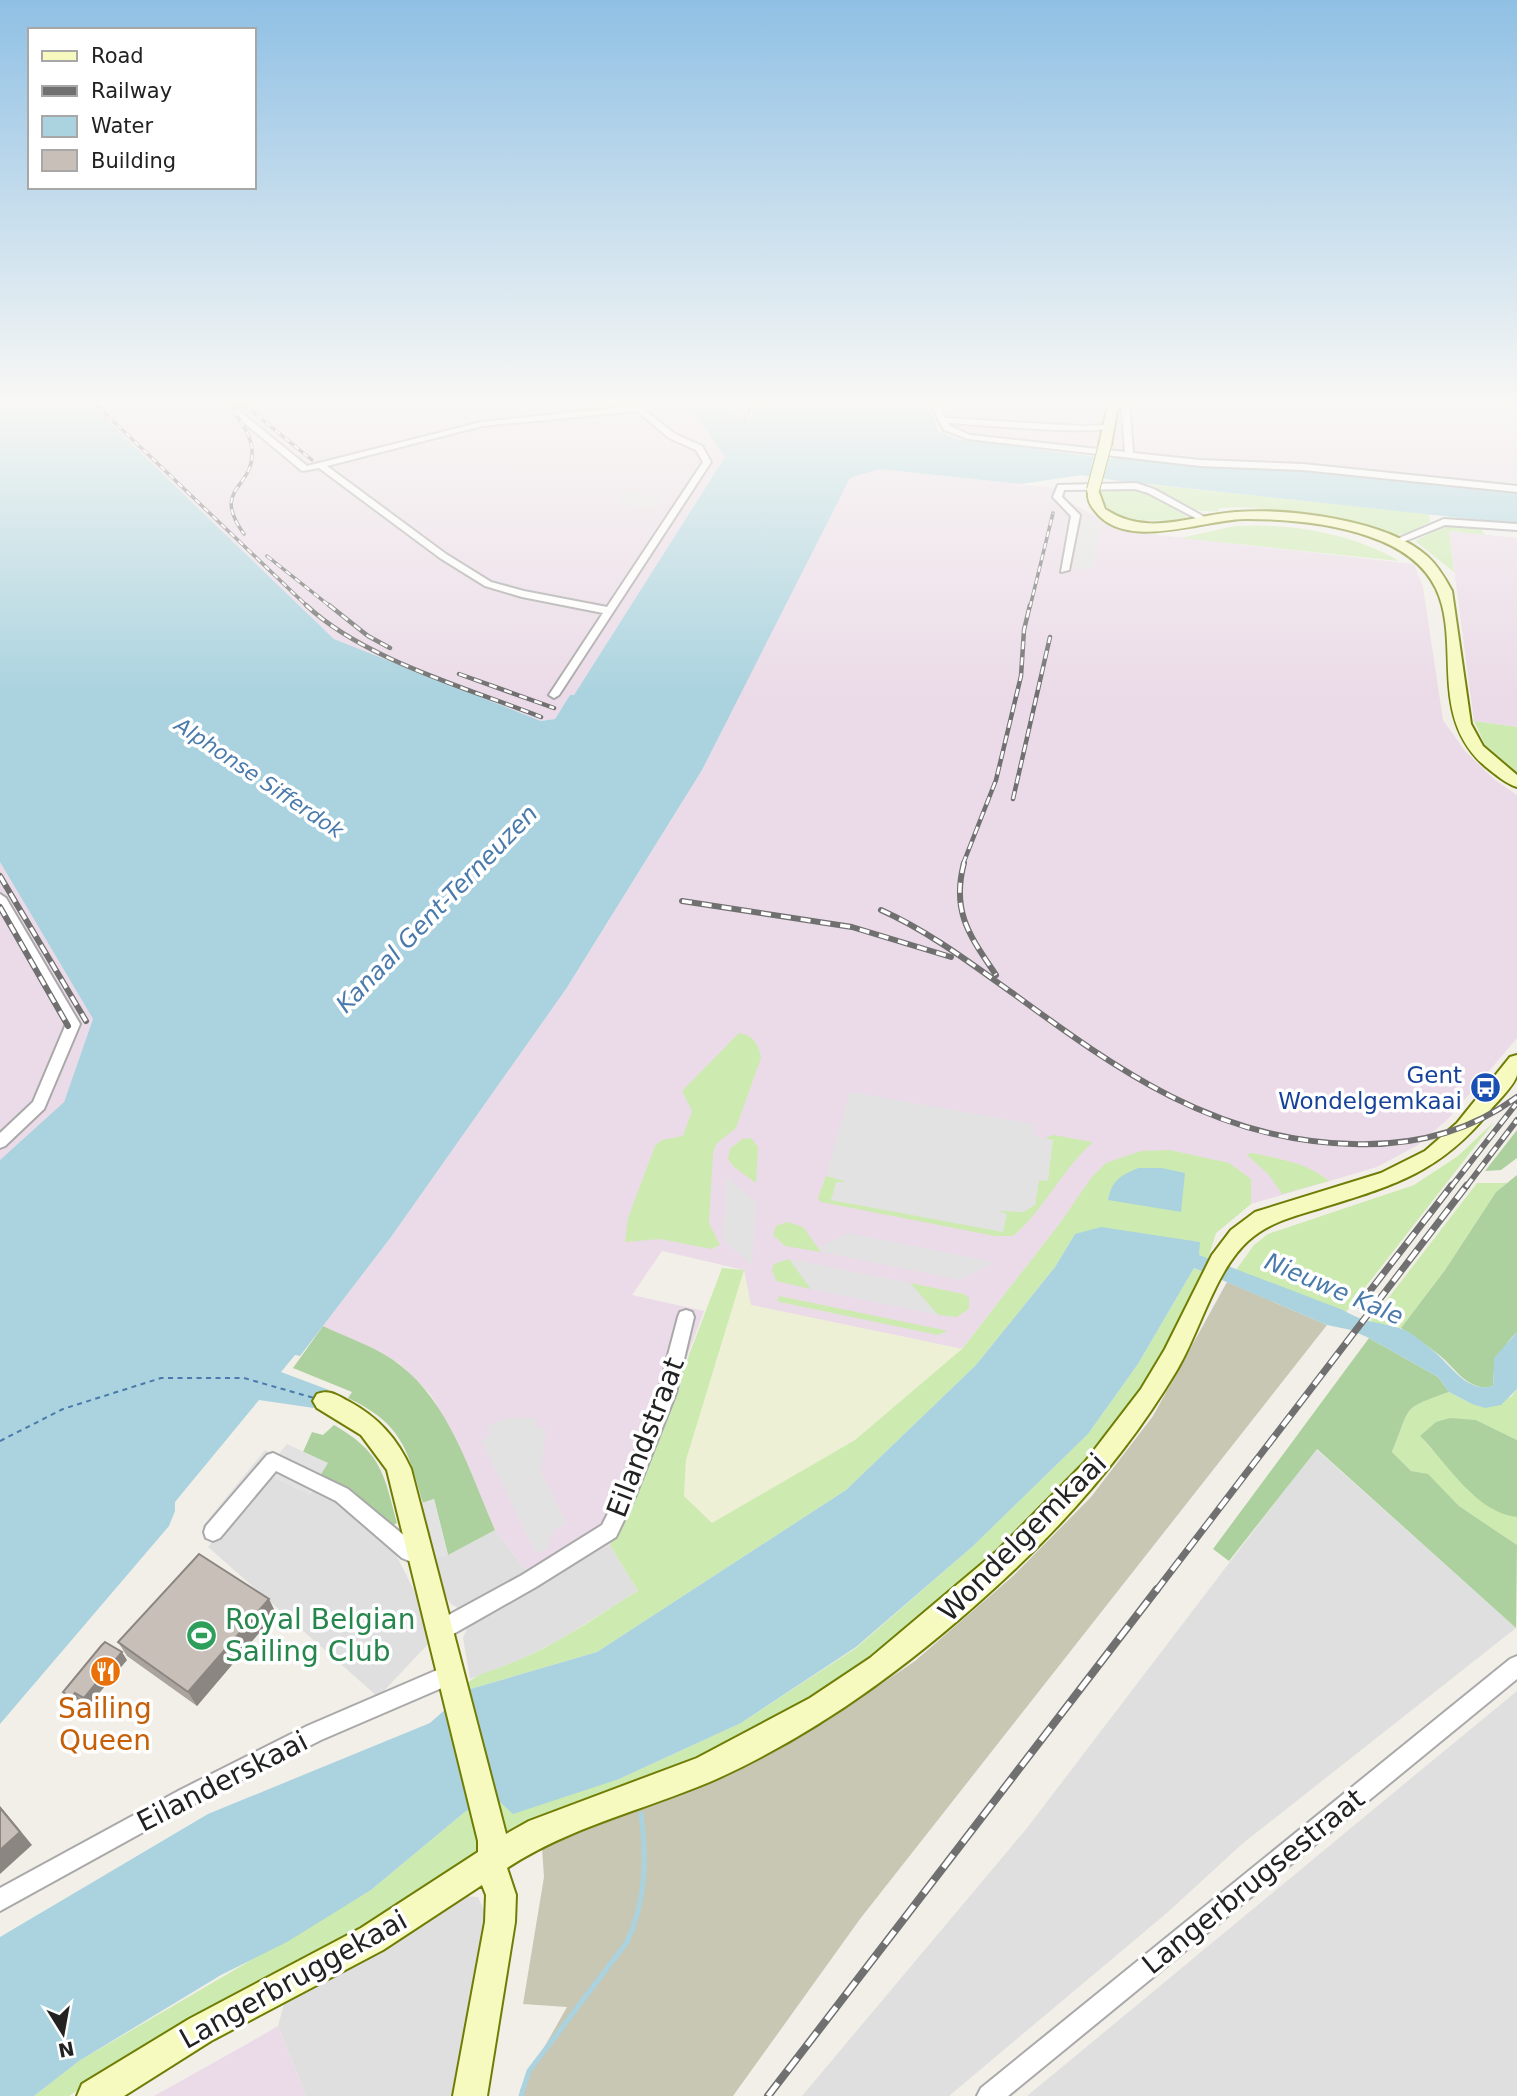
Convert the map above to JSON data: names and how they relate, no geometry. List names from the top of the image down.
{
  "streets": {
    "main road": ["Wondelgemkaai", "Langerbruggekaai"],
    "street": ["Eilandstraat", "Eilanderskaai", "Langerbrugsestraat"]
  },
  "crossings": [
    ["Wondelgemkaai", "Langerbruggekaai"]
  ],
  "water": ["Alphonse Sifferdok", "Kanaal Gent-Terneuzen", "Nieuwe Kale"],
  "places": {
    "bus stop": ["Gent Wondelgemkaai"],
    "sports": ["Royal Belgian Sailing Club"],
    "restaurant": ["Sailing Queen"]
  },
  "legend": [
    "Road",
    "Railway",
    "Water",
    "Building"
  ],
  "north": "bottom"
}
